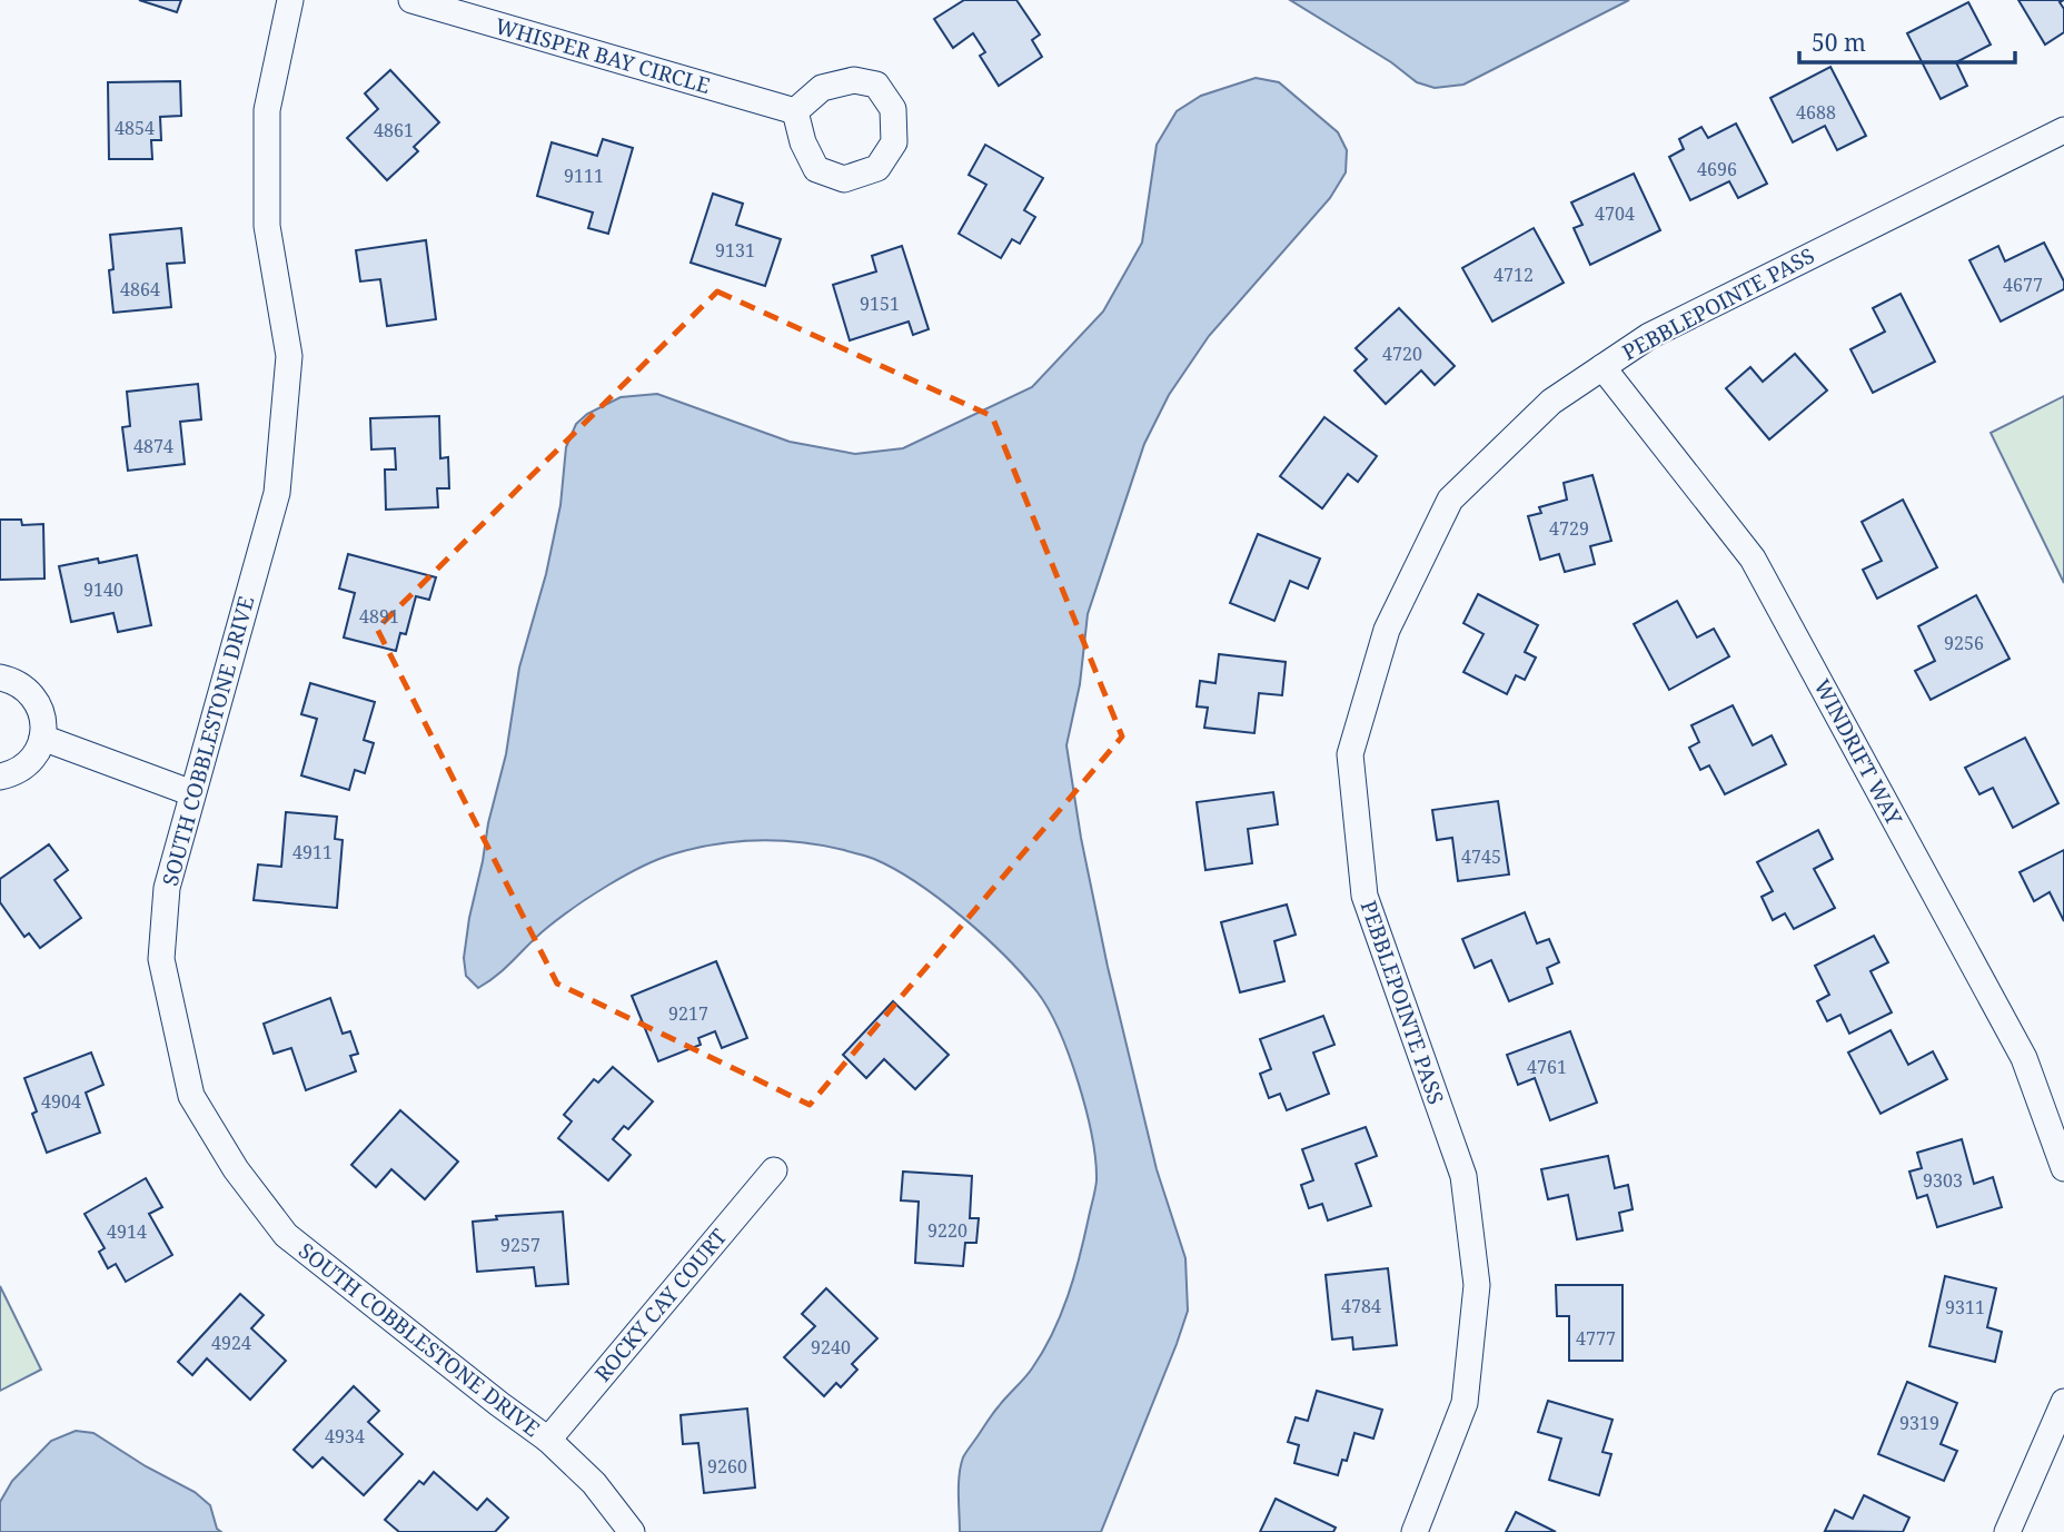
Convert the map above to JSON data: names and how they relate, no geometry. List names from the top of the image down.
{
  "streets": {
    "street": [
      "WHISPER BAY CIRCLE",
      "PEBBLEPOINTE PASS",
      "SOUTH COBBLESTONE DRIVE",
      "WINDRIFT WAY",
      "ROCKY CAY COURT"
    ]
  },
  "crossings": [
    ["PEBBLEPOINTE PASS", "WINDRIFT WAY"],
    ["SOUTH COBBLESTONE DRIVE", "ROCKY CAY COURT"]
  ],
  "house_numbers": [
    "4688",
    "4854",
    "4861",
    "4696",
    "9111",
    "4704",
    "9131",
    "4712",
    "4677",
    "4864",
    "9151",
    "4720",
    "4874",
    "4729",
    "9140",
    "4891",
    "9256",
    "4911",
    "4745",
    "9217",
    "4761",
    "4904",
    "9303",
    "9220",
    "4914",
    "9257",
    "4784",
    "9311",
    "4777",
    "4924",
    "9240",
    "9319",
    "4934",
    "9260"
  ],
  "scale_bar": "50 m"
}
